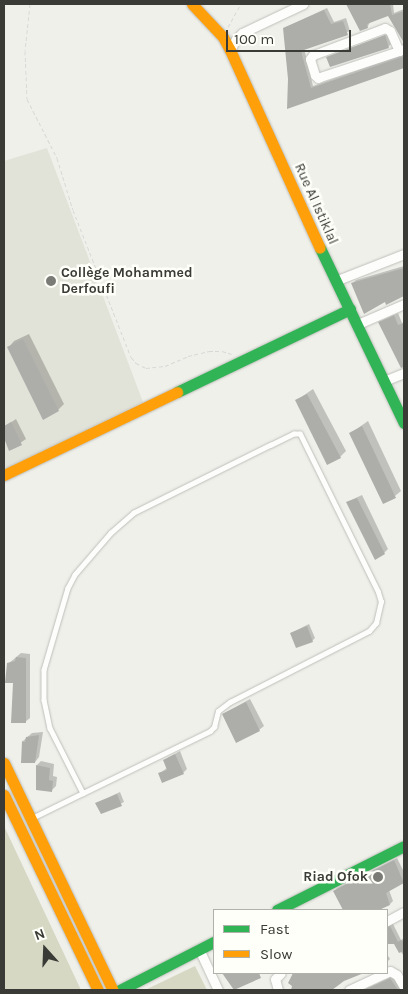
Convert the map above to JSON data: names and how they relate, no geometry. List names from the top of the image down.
{
  "streets": {
    "street": ["Rue Al Istiklal"]
  },
  "places": ["Collège Mohammed Derfoufi", "Riad Ofok"],
  "legend": ["Fast", "Slow"],
  "scale_bar": "100 m",
  "north": "top"
}
